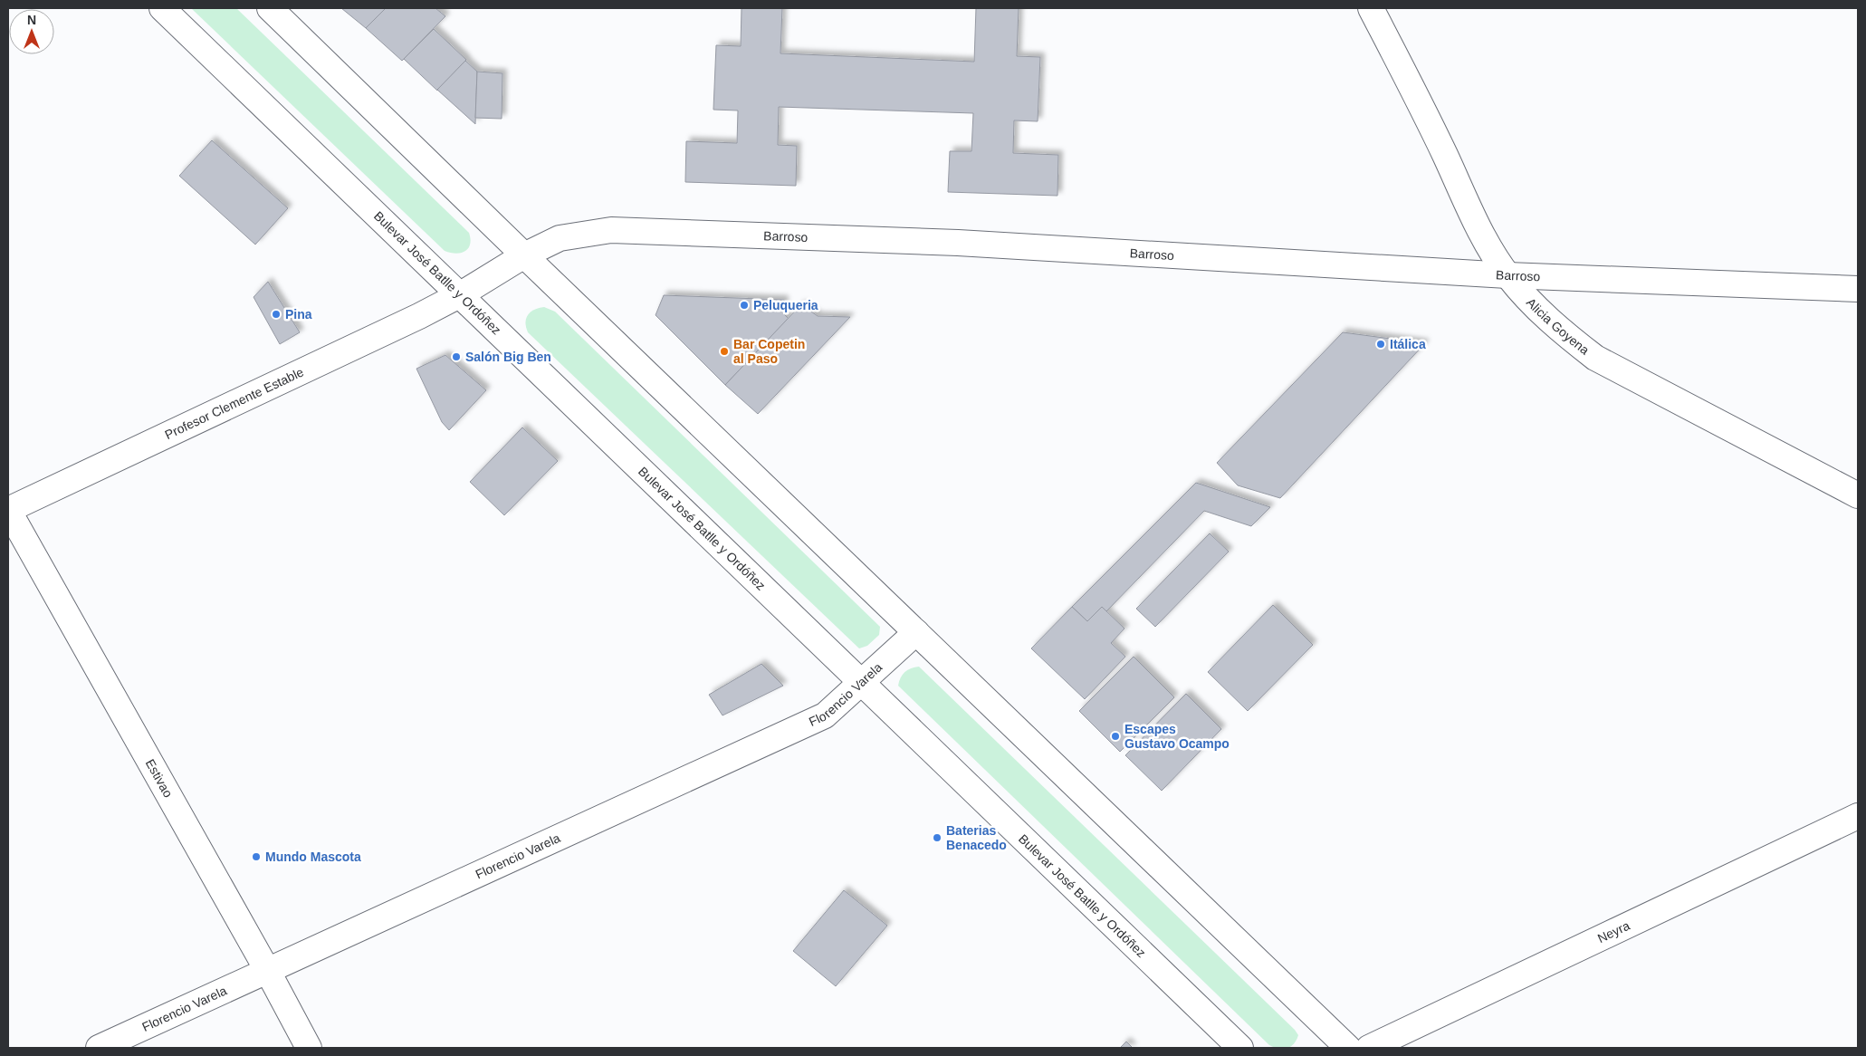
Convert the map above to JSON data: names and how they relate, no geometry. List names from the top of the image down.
{
  "streets": {
    "street": [
      "Barroso",
      "Bulevar José Batlle y Ordóñez",
      "Alicia Goyena",
      "Profesor Clemente Estable",
      "Florencio Varela",
      "Estivao",
      "Neyra"
    ]
  },
  "crossings": [
    ["Barroso", "Bulevar José Batlle y Ordóñez"],
    ["Barroso", "Alicia Goyena"],
    ["Barroso", "Profesor Clemente Estable"],
    ["Bulevar José Batlle y Ordóñez", "Profesor Clemente Estable"],
    ["Bulevar José Batlle y Ordóñez", "Florencio Varela"],
    ["Profesor Clemente Estable", "Estivao"],
    ["Florencio Varela", "Estivao"]
  ],
  "places": [
    "Peluqueria",
    "Pina",
    "Itálica",
    "Bar Copetin al Paso",
    "Salón Big Ben",
    "Escapes Gustavo Ocampo",
    "Baterias Benacedo",
    "Mundo Mascota"
  ],
  "north": "top"
}
